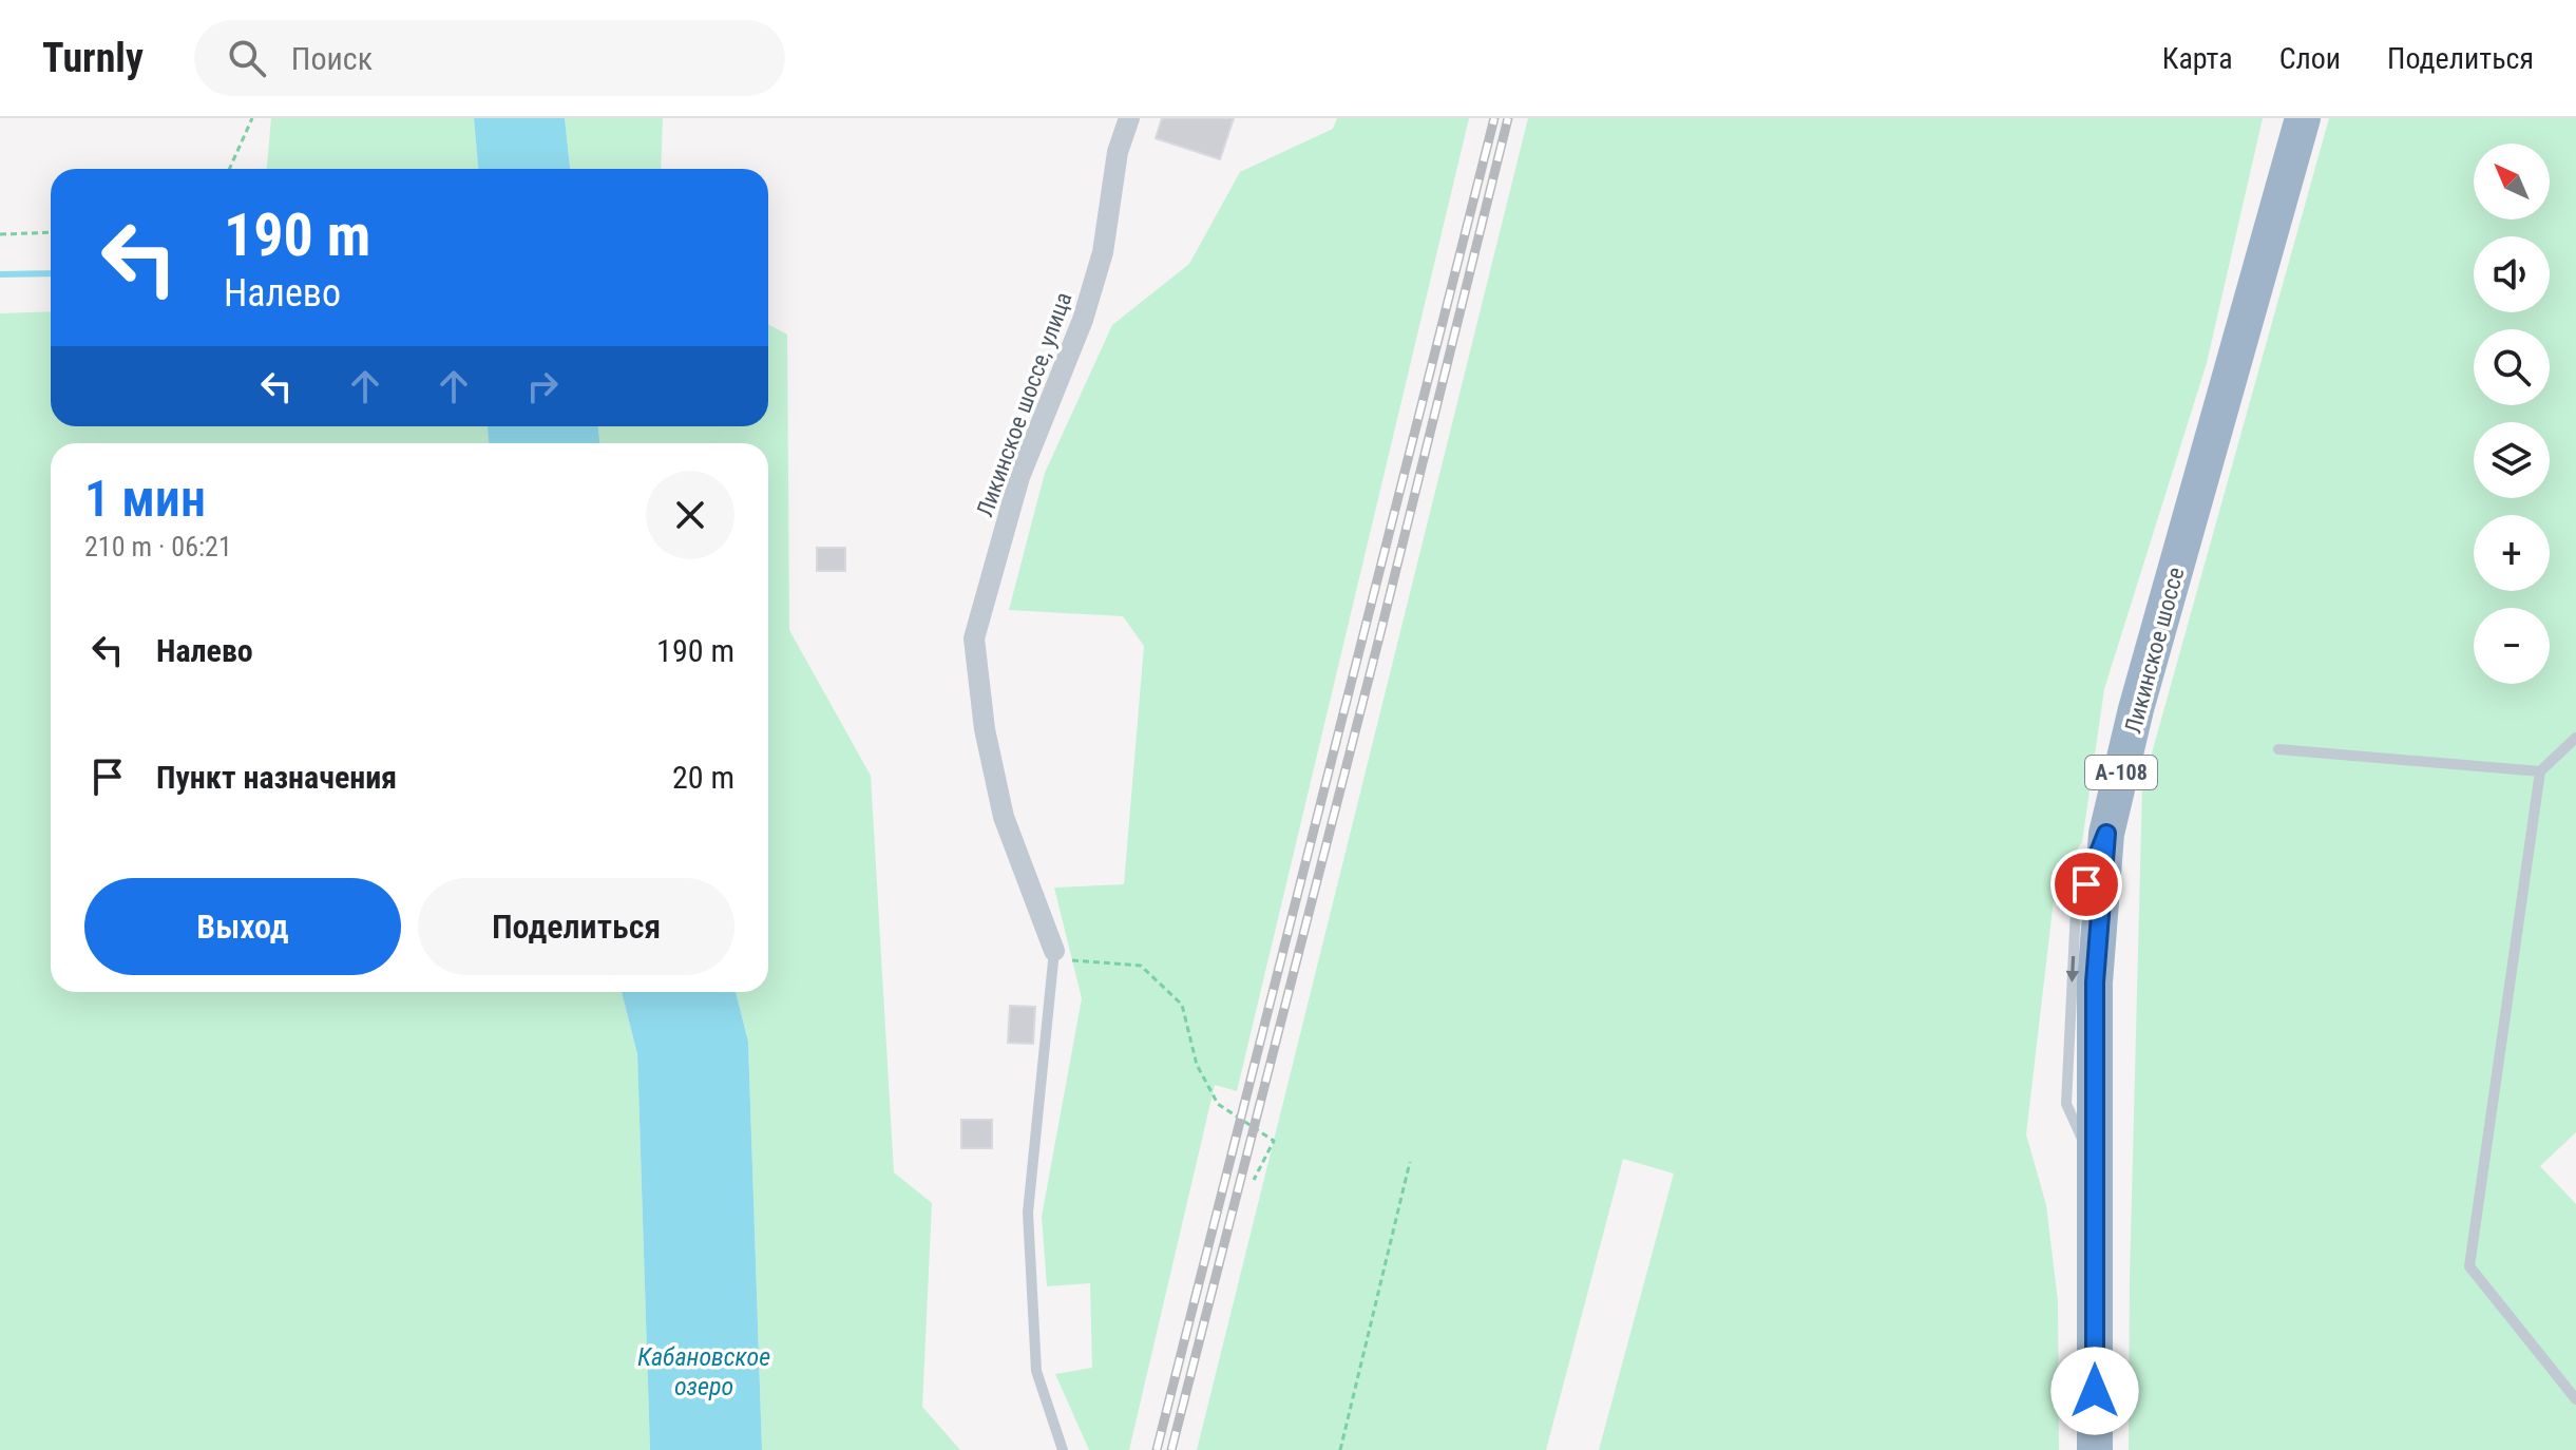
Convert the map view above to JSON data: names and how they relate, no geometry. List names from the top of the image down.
{
  "streets": {
    "highway": ["Ликинское шоссе", "А-108"],
    "street": ["Ликинское шоссе, улица"]
  },
  "water": ["Кабановское озеро"],
  "north": "top left",
  "page": {
    "header": "Turnly",
    "search": "Поиск",
    "nav": ["Карта", "Слои", "Поделиться"],
    "map_buttons": ["+", "−"],
    "turn": ["190 m", "Налево"],
    "heading": ["1 мин", "210 m · 06:21"],
    "list": [
      {
        "name": "Налево",
        "value": "190 m"
      },
      {
        "name": "Пункт назначения",
        "value": "20 m"
      }
    ],
    "buttons": ["Выход", "Поделиться"]
  }
}
